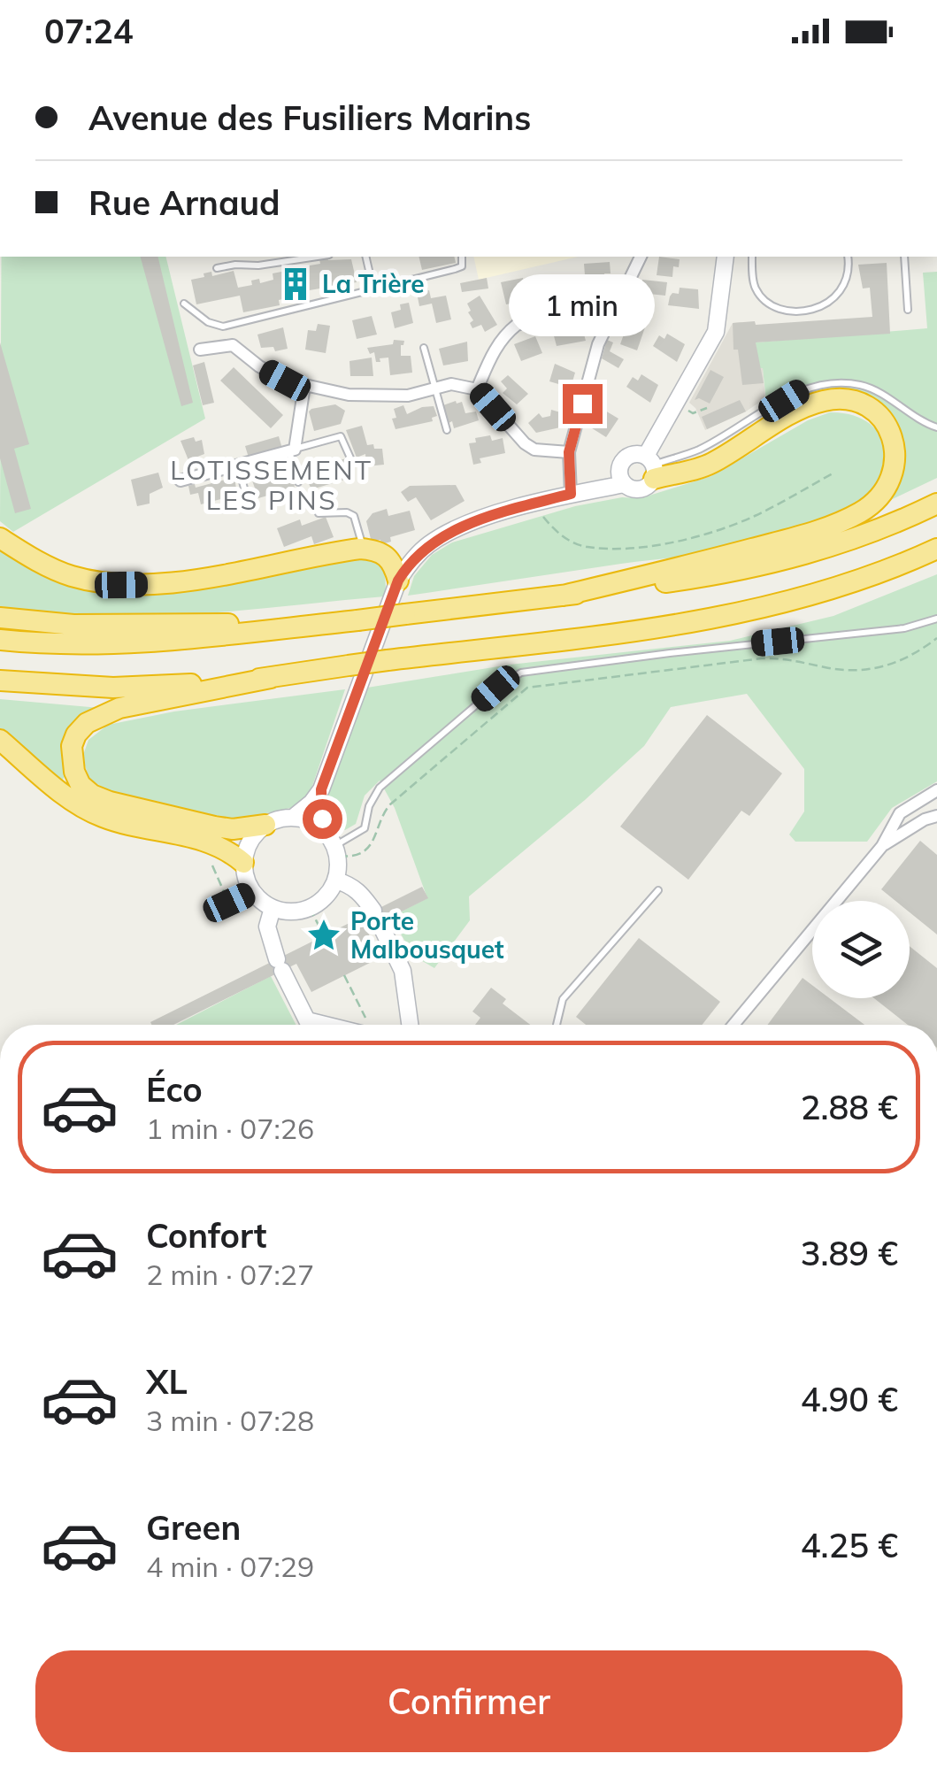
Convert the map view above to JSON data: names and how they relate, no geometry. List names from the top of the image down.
{
  "districts": ["LOTISSEMENT LES PINS"],
  "places": {
    "building": ["La Trière"],
    "place": ["Porte Malbousquet"]
  },
  "page": {
    "status": "07:24",
    "banner": ["Avenue des Fusiliers Marins", "Rue Arnaud"],
    "bubble": "1 min",
    "list": [
      {
        "name": "Éco",
        "note": "1 min · 07:26",
        "value": "2.88 €"
      },
      {
        "name": "Confort",
        "note": "2 min · 07:27",
        "value": "3.89 €"
      },
      {
        "name": "XL",
        "note": "3 min · 07:28",
        "value": "4.90 €"
      },
      {
        "name": "Green",
        "note": "4 min · 07:29",
        "value": "4.25 €"
      }
    ],
    "buttons": "Confirmer"
  }
}
